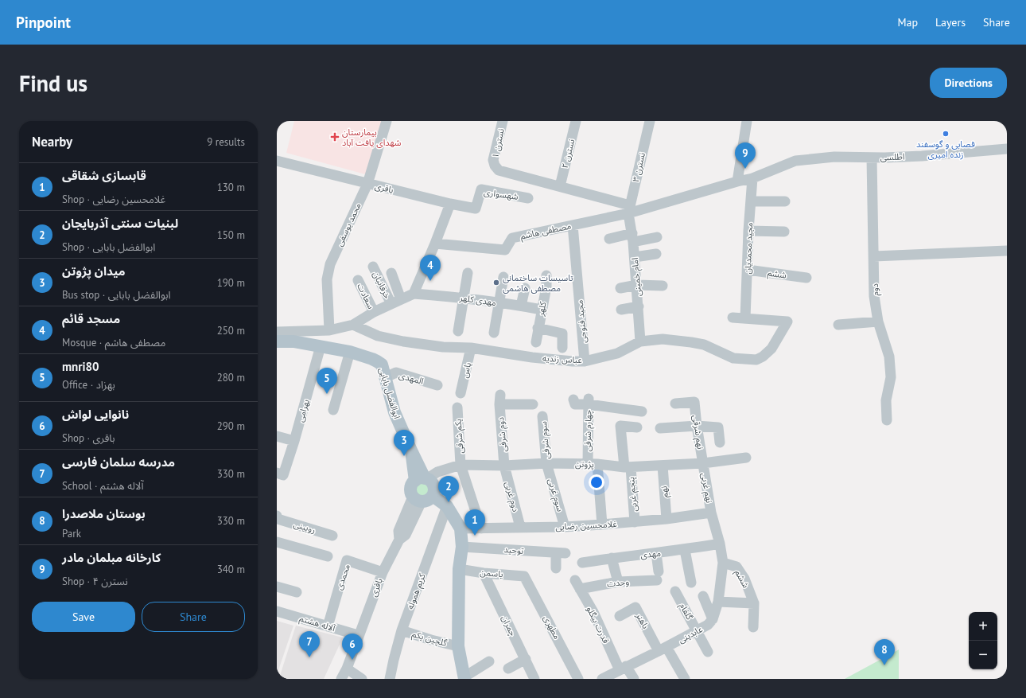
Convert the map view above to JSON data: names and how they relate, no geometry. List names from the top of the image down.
{
  "streets": {
    "main road": ["ابوالفضل بابایی"],
    "street": [
      "نسترن ۱",
      "نسترن ۲",
      "اطلسی",
      "نسترن ۳",
      "باقری",
      "شهسواری",
      "محمد یوسفی",
      "مصطفی هاشم",
      "مجید محمدیان",
      "ششم",
      "امام خمینی",
      "خرقانیان",
      "دوم",
      "سعادت",
      "مهدی کلهر",
      "کلهر",
      "مجید فتوحی",
      "عباس زندیه",
      "یاس",
      "المهدی",
      "بهرامی",
      "چهارم شرقی",
      "نهم شرقی",
      "دوم شرقی",
      "یکم شرقی",
      "سوم شرقی",
      "پژوتن",
      "نهم غربی",
      "نهم",
      "پنجم غربی",
      "سوم غربی",
      "دوم غربی",
      "غلامحسین رضایی",
      "رویینی",
      "توحید",
      "مهدی",
      "یاسمن",
      "محمدی",
      "وحدت",
      "کریم هموله",
      "گلفام",
      "باهنر",
      "آلاله هشتم",
      "قدرت بیگلو",
      "چمران",
      "مطهری",
      "عابدینی",
      "گلچین یکم"
    ]
  },
  "crossings": [
    ["نسترن ۱", "نسترن ۲"],
    ["اطلسی", "مصطفی هاشم"],
    ["اطلسی", "دوم"],
    ["نسترن ۳", "مصطفی هاشم"],
    ["نسترن ۳", "امام خمینی"],
    ["باقری", "شهسواری"],
    ["باقری", "محمد یوسفی"],
    ["باقری", "ابوالفضل بابایی"],
    ["باقری", "پژوتن"],
    ["باقری", "محمدی"],
    ["باقری", "آلاله هشتم"],
    ["مصطفی هاشم", "مجید محمدیان"],
    ["مصطفی هاشم", "امام خمینی"],
    ["مصطفی هاشم", "مجید فتوحی"],
    ["مجید محمدیان", "ششم"],
    ["مجید محمدیان", "عباس زندیه"],
    ["امام خمینی", "عباس زندیه"],
    ["مهدی کلهر", "کلهر"],
    ["مجید فتوحی", "عباس زندیه"],
    ["عباس زندیه", "یاس"],
    ["المهدی", "ابوالفضل بابایی"],
    ["ابوالفضل بابایی", "بهرامی"],
    ["ابوالفضل بابایی", "پژوتن"],
    ["چهارم شرقی", "پژوتن"],
    ["چهارم شرقی", "غلامحسین رضایی"],
    ["نهم شرقی", "پژوتن"],
    ["نهم شرقی", "نهم غربی"],
    ["دوم شرقی", "پژوتن"],
    ["دوم شرقی", "دوم غربی"],
    ["یکم شرقی", "پژوتن"],
    ["یکم شرقی", "غلامحسین رضایی"],
    ["سوم شرقی", "پژوتن"],
    ["سوم شرقی", "سوم غربی"],
    ["پژوتن", "نهم غربی"],
    ["پژوتن", "نهم"],
    ["پژوتن", "پنجم غربی"],
    ["پژوتن", "سوم غربی"],
    ["پژوتن", "دوم غربی"],
    ["نهم غربی", "غلامحسین رضایی"],
    ["نهم", "غلامحسین رضایی"],
    ["پنجم غربی", "غلامحسین رضایی"],
    ["سوم غربی", "غلامحسین رضایی"],
    ["دوم غربی", "غلامحسین رضایی"],
    ["مهدی", "وحدت"],
    ["یاسمن", "چمران"],
    ["یاسمن", "مطهری"],
    ["محمدی", "آلاله هشتم"],
    ["وحدت", "قدرت بیگلو"],
    ["کریم هموله", "گلچین یکم"],
    ["گلفام", "عابدینی"],
    ["باهنر", "عابدینی"],
    ["قدرت بیگلو", "عابدینی"]
  ],
  "places": {
    "other": ["قصابی و گوسفند زنده امیری", "تاسیسات ساختمانی مصطفی هاشمی"],
    "health": ["بیمارستان شهدای یافت آباد"]
  },
  "page": {
    "header": "Pinpoint",
    "nav": ["Map", "Layers", "Share"],
    "buttons": [
      "Directions",
      ["Save", "Share"]
    ],
    "title": "Find us",
    "heading": ["Nearby", "9 results"],
    "pins": [
      "9",
      "4",
      "5",
      "3",
      "2",
      "1",
      "7",
      "6",
      "8"
    ],
    "list": [
      {
        "mark": "1",
        "name": "قابسازی شقاقی",
        "note": "Shop · غلامحسین رضایی",
        "value": "130 m"
      },
      {
        "mark": "2",
        "name": "لبنیات سنتی آذربایجان",
        "note": "Shop · ابوالفضل بابایی",
        "value": "150 m"
      },
      {
        "mark": "3",
        "name": "میدان پژوتن",
        "note": "Bus stop · ابوالفضل بابایی",
        "value": "190 m"
      },
      {
        "mark": "4",
        "name": "مسجد قائم",
        "note": "Mosque · مصطفی هاشم",
        "value": "250 m"
      },
      {
        "mark": "5",
        "name": "mnri80",
        "note": "Office · بهزاد",
        "value": "280 m"
      },
      {
        "mark": "6",
        "name": "نانوایی لواش",
        "note": "Shop · باقری",
        "value": "290 m"
      },
      {
        "mark": "7",
        "name": "مدرسه سلمان فارسی",
        "note": "School · آلاله هشتم",
        "value": "330 m"
      },
      {
        "mark": "8",
        "name": "بوستان ملاصدرا",
        "note": "Park",
        "value": "330 m"
      },
      {
        "mark": "9",
        "name": "کارخانه مبلمان مادر",
        "note": "Shop · نسترن ۴",
        "value": "340 m"
      }
    ],
    "map_buttons": ["+", "−"]
  }
}
